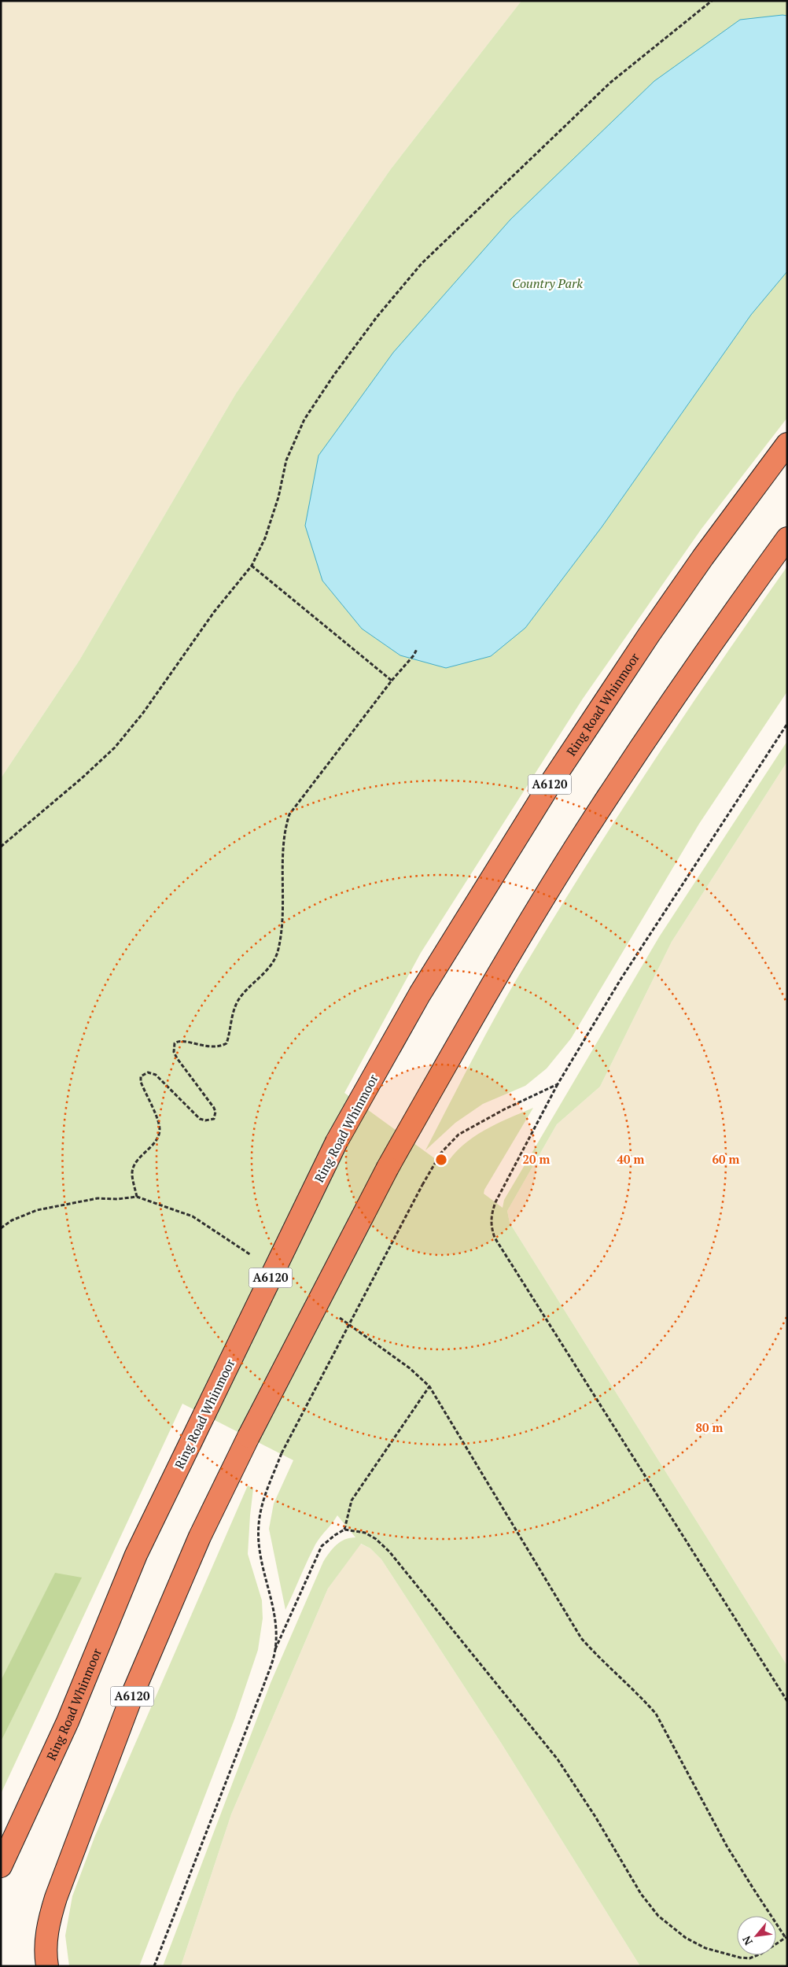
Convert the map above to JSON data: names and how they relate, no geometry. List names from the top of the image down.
{
  "streets": {
    "highway": ["Ring Road Whinmoor", "A6120"]
  },
  "parks": ["Country Park"],
  "north": "bottom left",
  "rings": [
    "20 m",
    "40 m",
    "60 m",
    "80 m"
  ]
}
